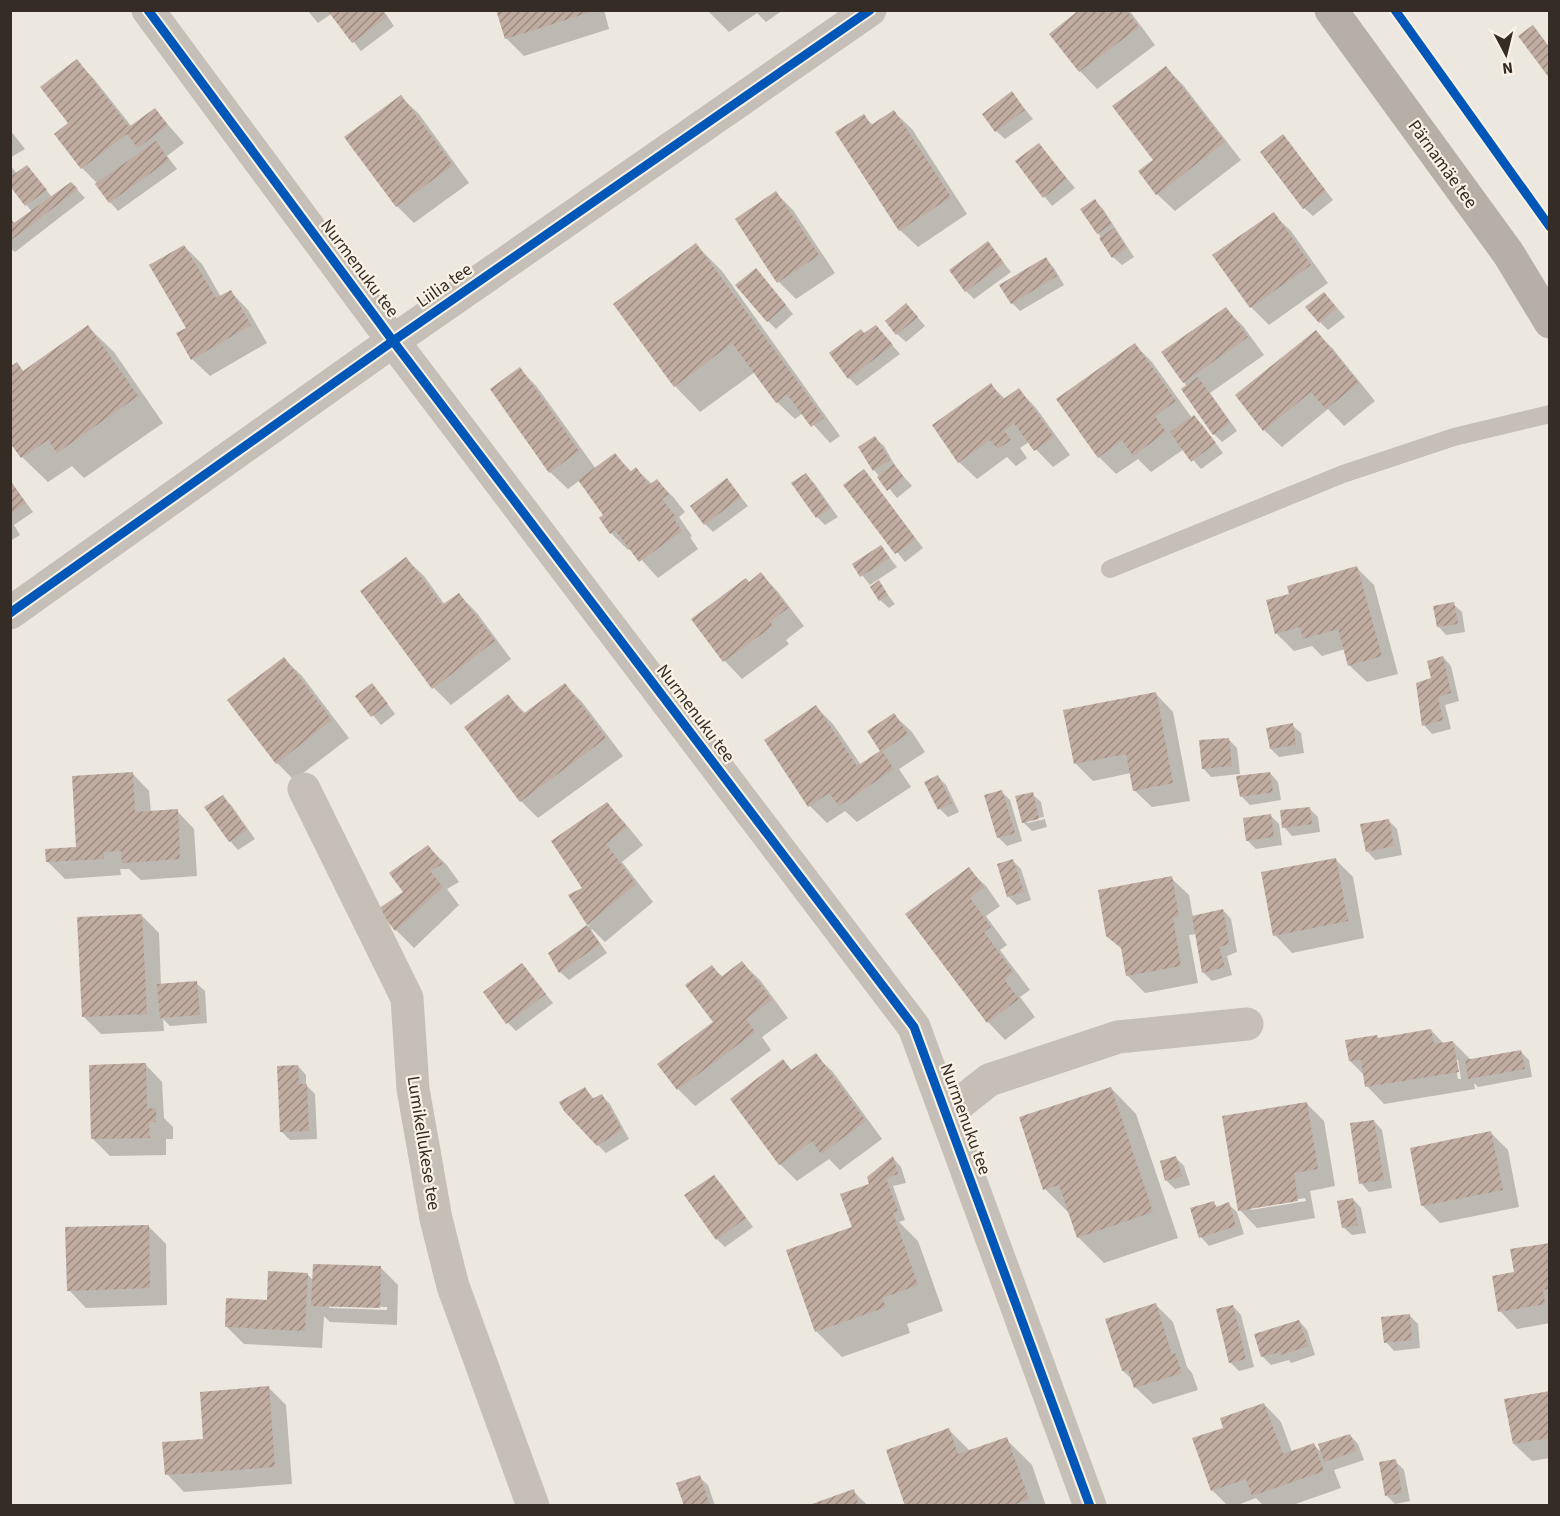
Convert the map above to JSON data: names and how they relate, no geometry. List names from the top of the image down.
{
  "streets": {
    "main road": ["Pärnamäe tee"],
    "street": ["Nurmenuku tee", "Liilia tee", "Lumikellukese tee"]
  },
  "crossings": [
    ["Nurmenuku tee", "Liilia tee"]
  ],
  "north": "bottom"
}
